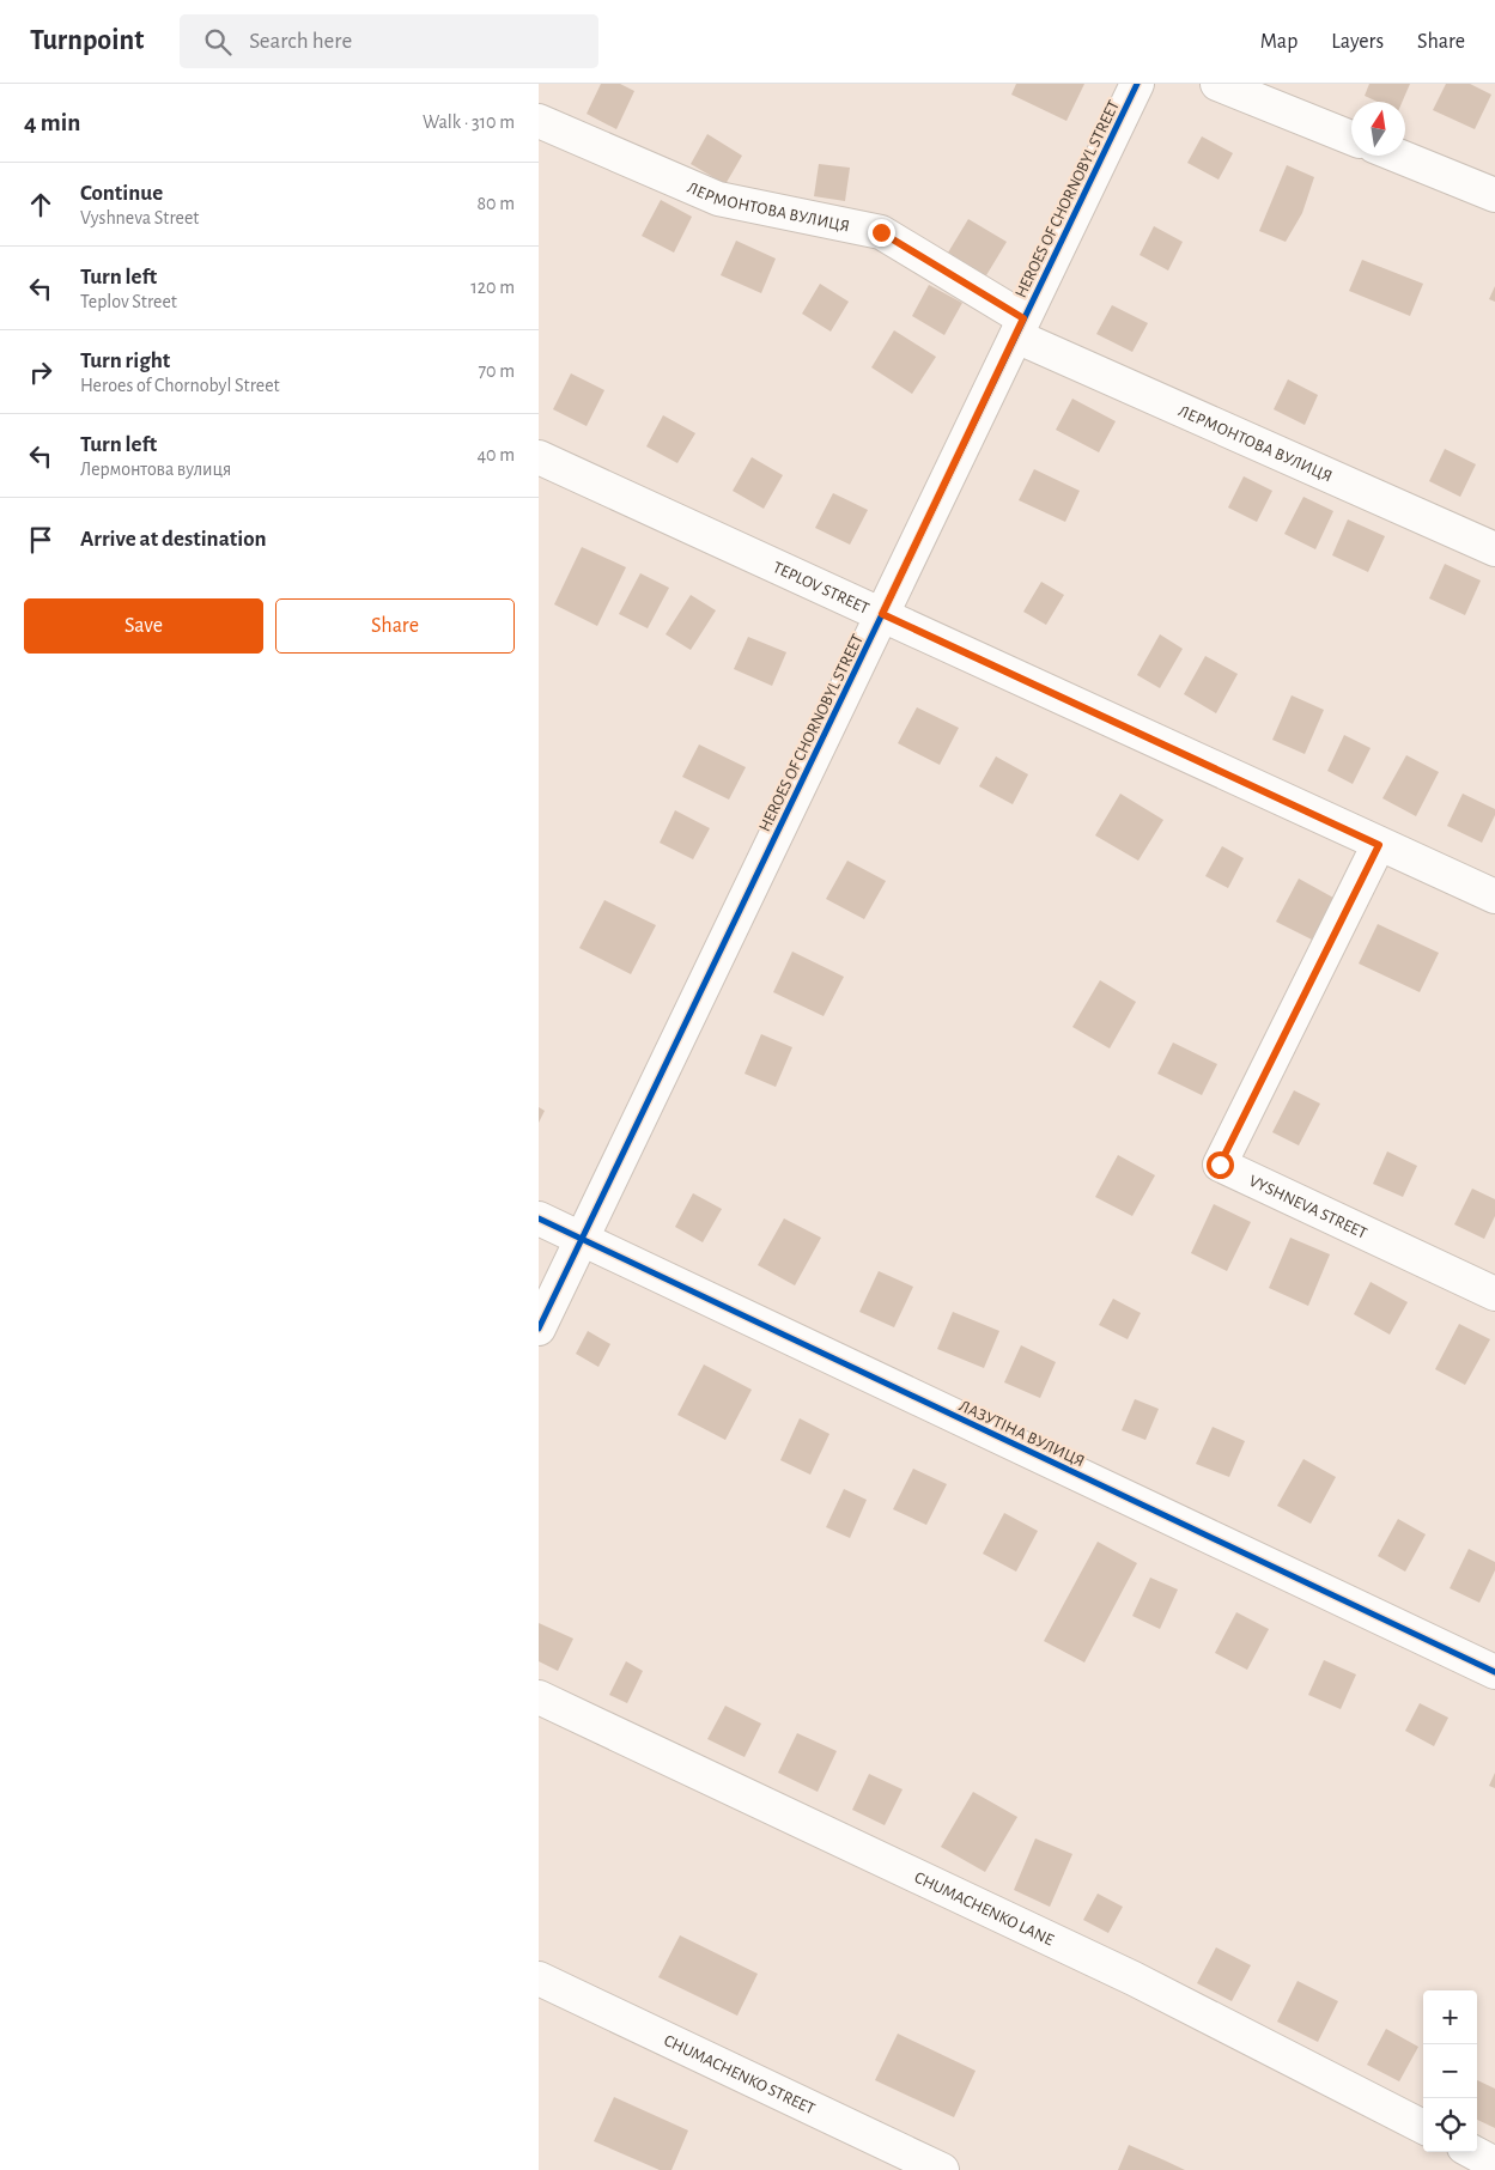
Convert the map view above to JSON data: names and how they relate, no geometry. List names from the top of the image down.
{
  "streets": {
    "street": [
      "HEROES OF CHORNOBYL STREET",
      "ЛЕРМОНТОВА ВУЛИЦЯ",
      "TEPLOV STREET",
      "VYSHNEVA STREET",
      "ЛАЗУТІНА ВУЛИЦЯ",
      "CHUMACHENKO LANE",
      "CHUMACHENKO STREET"
    ]
  },
  "crossings": [
    ["HEROES OF CHORNOBYL STREET", "ЛЕРМОНТОВА ВУЛИЦЯ"],
    ["HEROES OF CHORNOBYL STREET", "TEPLOV STREET"],
    ["HEROES OF CHORNOBYL STREET", "ЛАЗУТІНА ВУЛИЦЯ"],
    ["TEPLOV STREET", "VYSHNEVA STREET"]
  ],
  "north": "top",
  "page": {
    "header": "Turnpoint",
    "search": "Search here",
    "nav": ["Map", "Layers", "Share"],
    "heading": ["4 min", "Walk · 310 m"],
    "list": [
      ["Continue", "Vyshneva Street", "80 m"],
      ["Turn left", "Teplov Street", "120 m"],
      ["Turn right", "Heroes of Chornobyl Street", "70 m"],
      ["Turn left", "Лермонтова вулиця", "40 m"],
      "Arrive at destination"
    ],
    "buttons": ["Save", "Share"],
    "map_buttons": ["+", "−"]
  }
}
